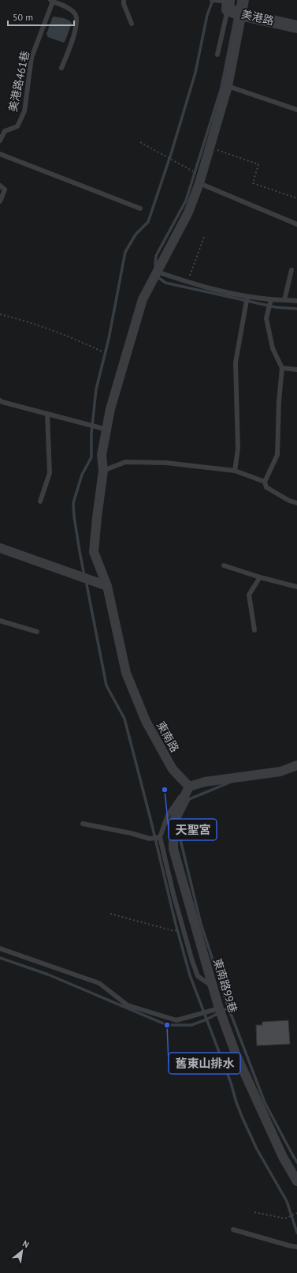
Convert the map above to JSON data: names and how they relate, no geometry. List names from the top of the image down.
{
  "streets": {
    "street": ["美港路", "東南路", "東南路99巷"],
    "lane": ["美港路461巷"]
  },
  "crossings": [
    ["美港路", "東南路"],
    ["東南路", "東南路99巷"]
  ],
  "places": ["天聖宮", "舊東山排水"],
  "scale_bar": "50 m",
  "north": "top right"
}
